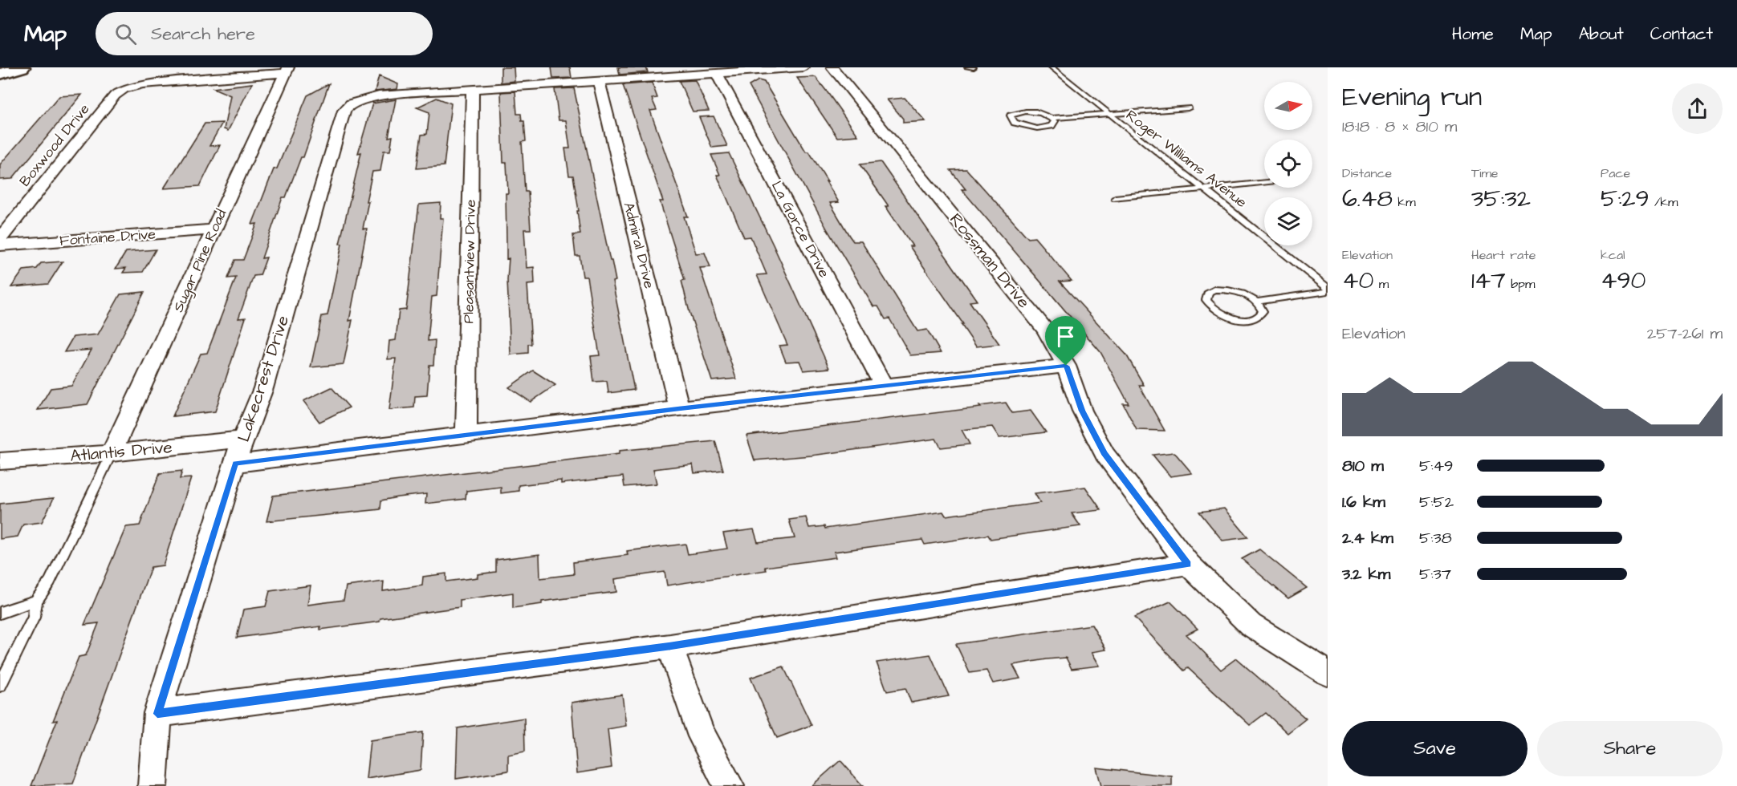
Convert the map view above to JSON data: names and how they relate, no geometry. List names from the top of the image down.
{
  "streets": {
    "street": [
      "Boxwood Drive",
      "La Gorce Drive",
      "Fontaine Drive",
      "Admiral Drive",
      "Sugar Pine Road",
      "Rossman Drive",
      "Pleasantview Drive",
      "Lakecrest Drive",
      "Atlantis Drive"
    ],
    "lane": ["Roger Williams Avenue"]
  },
  "crossings": [
    ["Boxwood Drive", "Sugar Pine Road"],
    ["Fontaine Drive", "Sugar Pine Road"],
    ["Sugar Pine Road", "Atlantis Drive"],
    ["Pleasantview Drive", "Lakecrest Drive"],
    ["Lakecrest Drive", "Atlantis Drive"]
  ],
  "north": "right",
  "page": {
    "header": "Map",
    "search": "Search here",
    "nav": [
      "Home",
      "Map",
      "About",
      "Contact"
    ],
    "heading": ["Evening run", "18:18 · 8 × 810 m"],
    "stats": [
      ["Distance", "6.48 km"],
      ["Time", "35:32"],
      ["Pace", "5:29 /km"],
      ["Elevation", "40 m"],
      ["Heart rate", "147 bpm"],
      ["kcal", "490"]
    ],
    "chart": ["Elevation", "257–261 m"],
    "list": [
      {
        "name": "810 m",
        "note": "5:49"
      },
      {
        "name": "1.6 km",
        "note": "5:52"
      },
      {
        "name": "2.4 km",
        "note": "5:38"
      },
      {
        "name": "3.2 km",
        "note": "5:37"
      }
    ],
    "buttons": ["Save", "Share"]
  }
}
